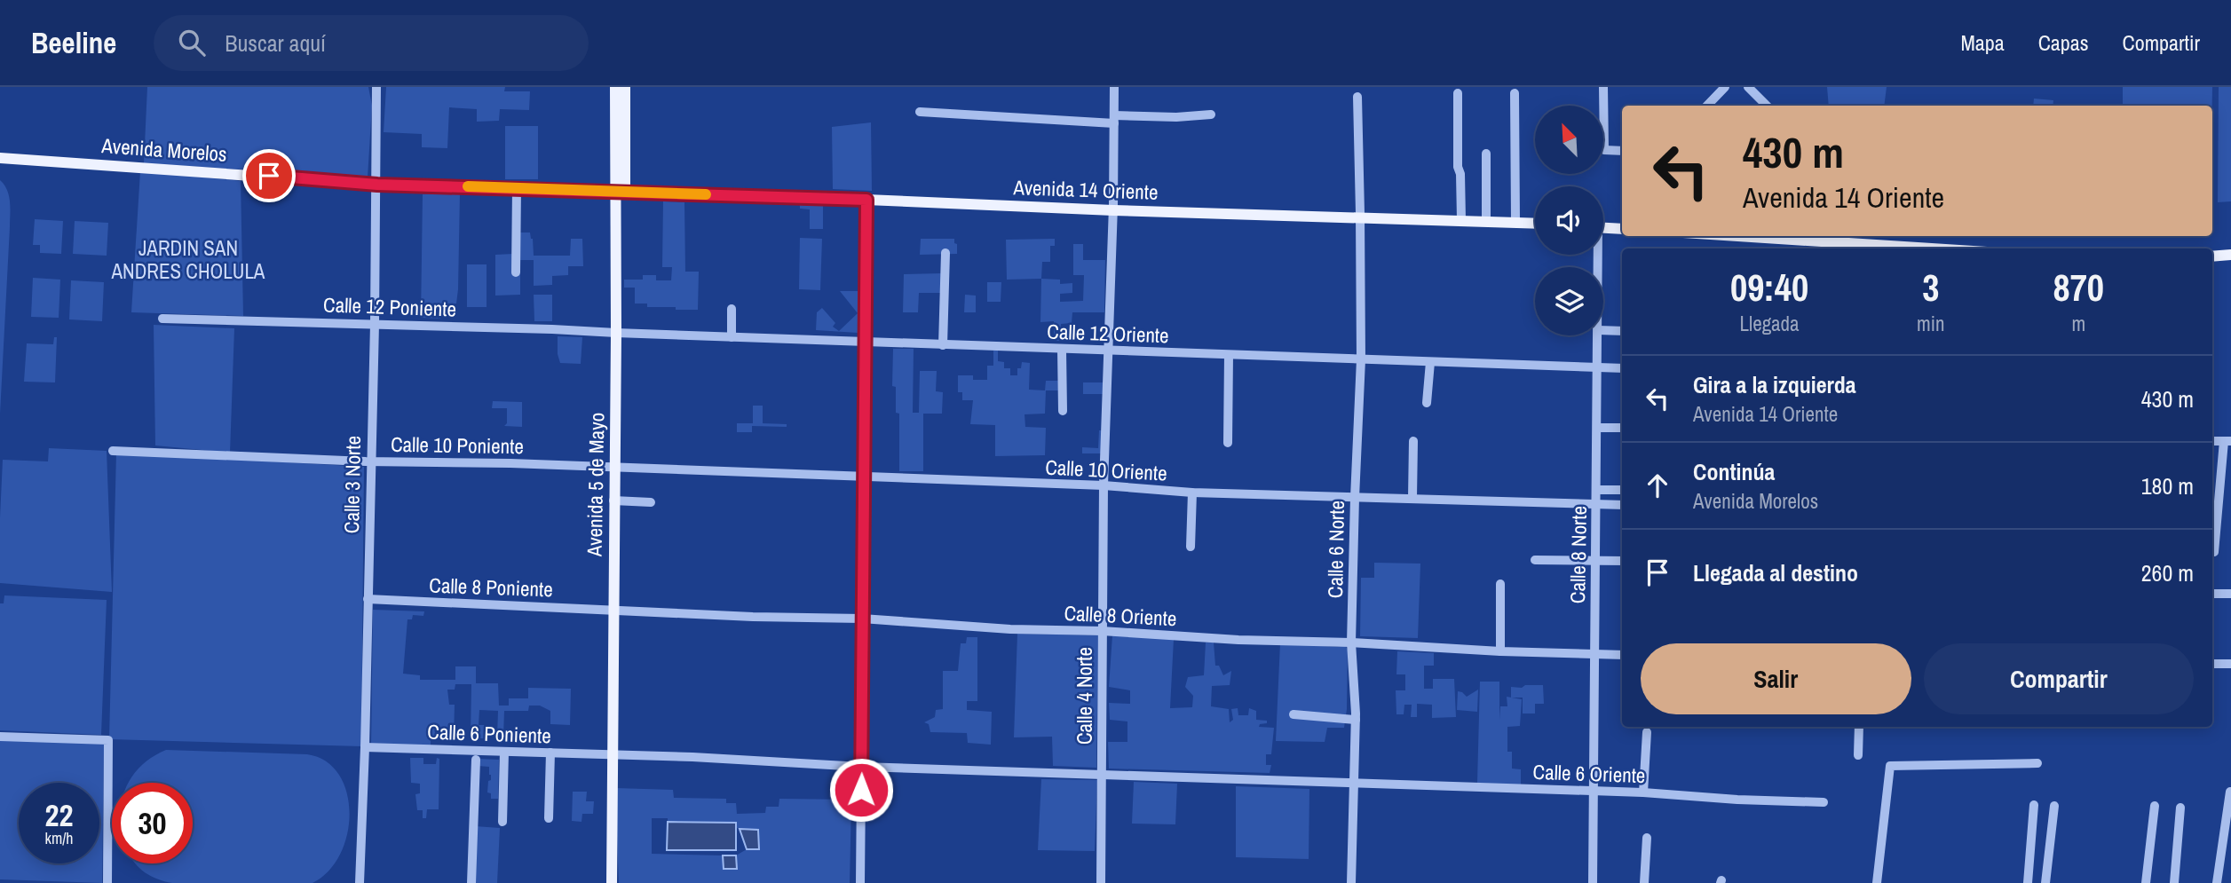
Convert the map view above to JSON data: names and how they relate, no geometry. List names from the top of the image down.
{
  "streets": {
    "main road": ["Avenida Morelos", "Avenida 14 Oriente", "Avenida 5 de Mayo"],
    "street": [
      "Calle 12 Poniente",
      "Calle 12 Oriente",
      "Calle 10 Poniente",
      "Calle 10 Oriente",
      "Calle 3 Norte",
      "Calle 6 Norte",
      "Calle 8 Norte",
      "Calle 8 Poniente",
      "Calle 8 Oriente",
      "Calle 4 Norte",
      "Calle 6 Poniente",
      "Calle 6 Oriente"
    ]
  },
  "crossings": [
    ["Avenida Morelos", "Avenida 14 Oriente"],
    ["Avenida Morelos", "Calle 3 Norte"],
    ["Avenida Morelos", "Avenida 5 de Mayo"],
    ["Avenida 14 Oriente", "Avenida 5 de Mayo"],
    ["Avenida 14 Oriente", "Calle 6 Norte"],
    ["Avenida 14 Oriente", "Calle 4 Norte"],
    ["Calle 12 Poniente", "Calle 12 Oriente"],
    ["Calle 12 Poniente", "Calle 3 Norte"],
    ["Calle 12 Poniente", "Avenida 5 de Mayo"],
    ["Calle 12 Oriente", "Avenida 5 de Mayo"],
    ["Calle 12 Oriente", "Calle 6 Norte"],
    ["Calle 12 Oriente", "Calle 8 Norte"],
    ["Calle 12 Oriente", "Calle 4 Norte"],
    ["Calle 10 Poniente", "Calle 10 Oriente"],
    ["Calle 10 Poniente", "Calle 3 Norte"],
    ["Calle 10 Poniente", "Avenida 5 de Mayo"],
    ["Calle 10 Oriente", "Avenida 5 de Mayo"],
    ["Calle 10 Oriente", "Calle 6 Norte"],
    ["Calle 10 Oriente", "Calle 8 Norte"],
    ["Calle 10 Oriente", "Calle 4 Norte"],
    ["Calle 3 Norte", "Calle 8 Poniente"],
    ["Calle 3 Norte", "Calle 6 Poniente"],
    ["Avenida 5 de Mayo", "Calle 8 Poniente"],
    ["Avenida 5 de Mayo", "Calle 8 Oriente"],
    ["Avenida 5 de Mayo", "Calle 6 Poniente"],
    ["Calle 6 Norte", "Calle 8 Oriente"],
    ["Calle 6 Norte", "Calle 6 Oriente"],
    ["Calle 8 Norte", "Calle 8 Oriente"],
    ["Calle 8 Norte", "Calle 6 Oriente"],
    ["Calle 8 Poniente", "Calle 8 Oriente"],
    ["Calle 8 Oriente", "Calle 4 Norte"],
    ["Calle 4 Norte", "Calle 6 Poniente"],
    ["Calle 4 Norte", "Calle 6 Oriente"],
    ["Calle 6 Poniente", "Calle 6 Oriente"]
  ],
  "parks": ["JARDIN SAN ANDRES CHOLULA"],
  "north": "top left",
  "page": {
    "header": "Beeline",
    "search": "Buscar aquí",
    "nav": ["Mapa", "Capas", "Compartir"],
    "turn": ["430 m", "Avenida 14 Oriente"],
    "eta": [
      "09:40",
      "Llegada",
      "3",
      "min",
      "870",
      "m"
    ],
    "list": [
      {
        "name": "Gira a la izquierda",
        "note": "Avenida 14 Oriente",
        "value": "430 m"
      },
      {
        "name": "Continúa",
        "note": "Avenida Morelos",
        "value": "180 m"
      },
      {
        "name": "Llegada al destino",
        "value": "260 m"
      }
    ],
    "buttons": ["Salir", "Compartir"],
    "speed": "22 km/h",
    "limit": "30"
  }
}
